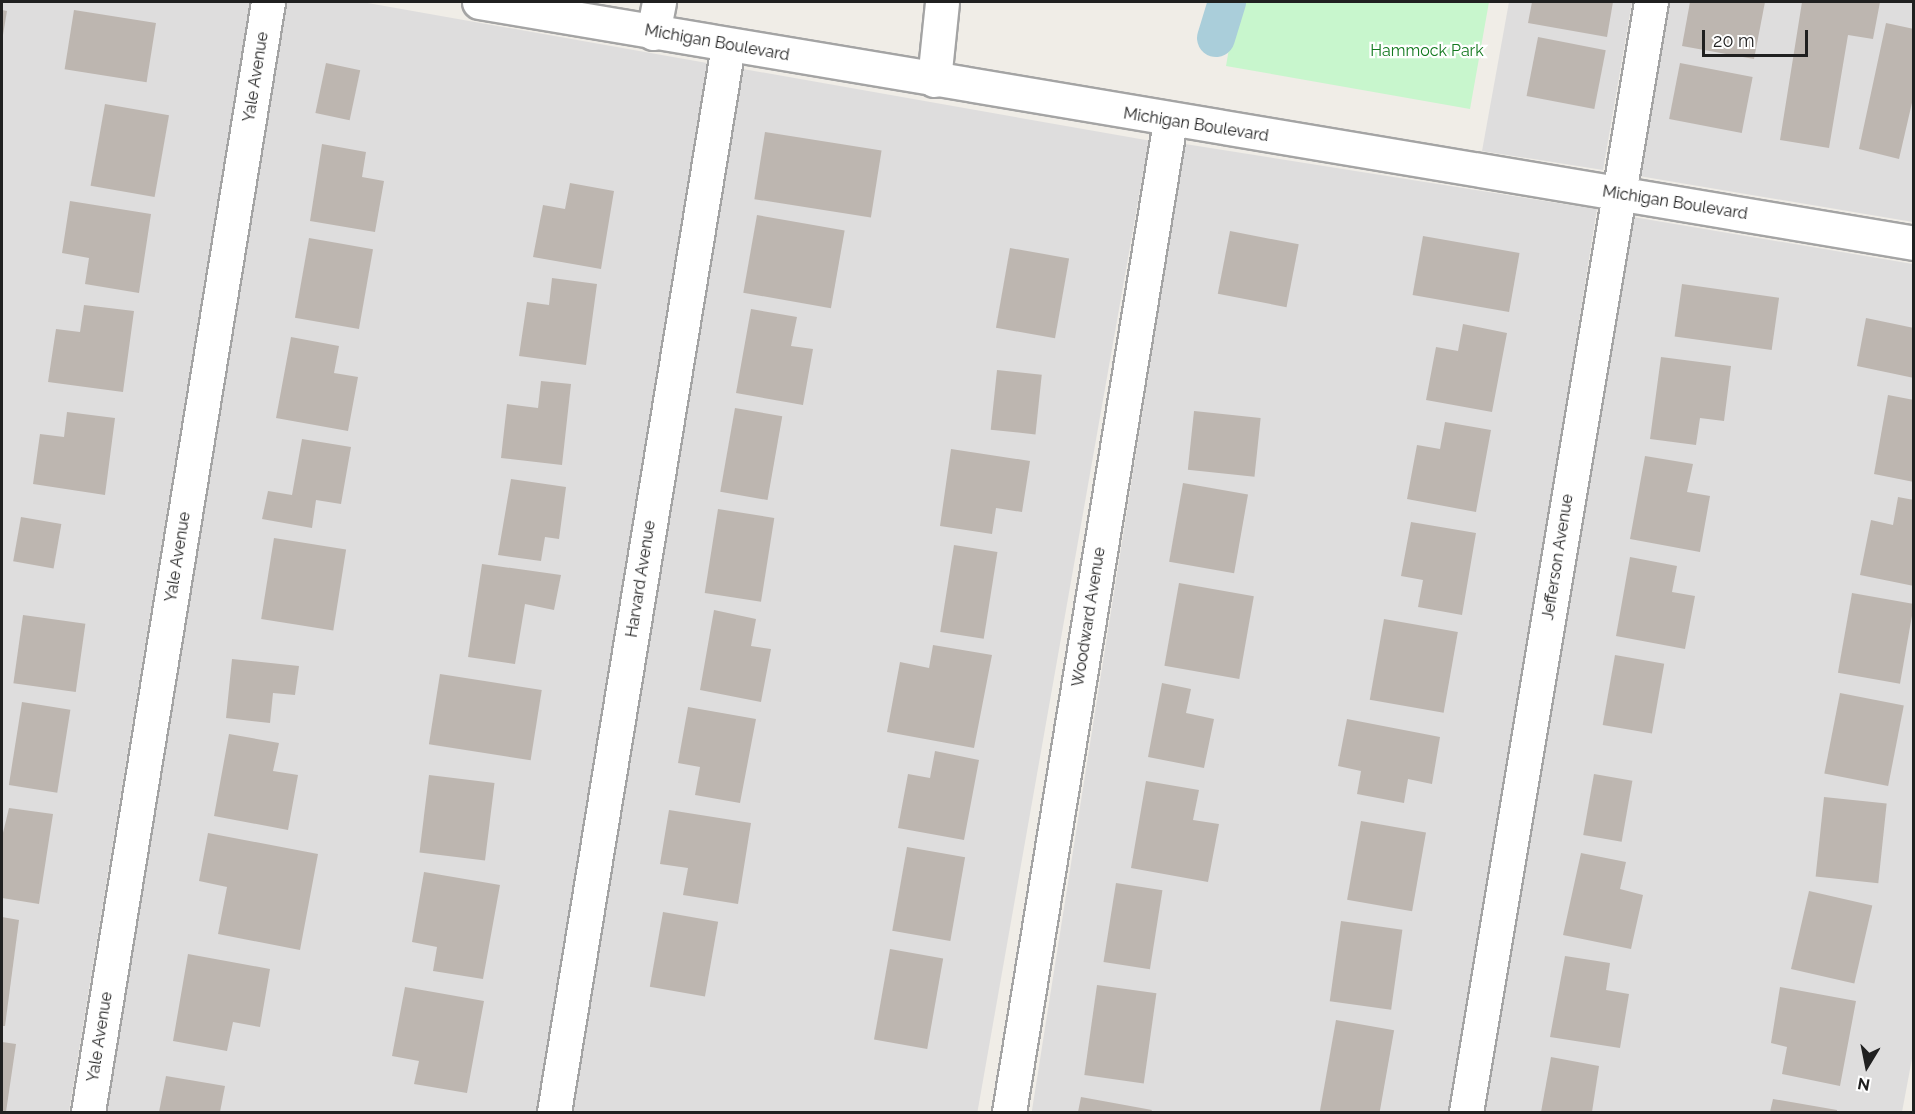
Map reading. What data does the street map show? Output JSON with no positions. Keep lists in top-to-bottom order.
{
  "streets": {
    "street": [
      "Michigan Boulevard",
      "Yale Avenue",
      "Jefferson Avenue",
      "Harvard Avenue",
      "Woodward Avenue"
    ]
  },
  "crossings": [
    ["Michigan Boulevard", "Jefferson Avenue"],
    ["Michigan Boulevard", "Harvard Avenue"],
    ["Michigan Boulevard", "Woodward Avenue"]
  ],
  "parks": ["Hammock Park"],
  "scale_bar": "20 m",
  "north": "bottom"
}
